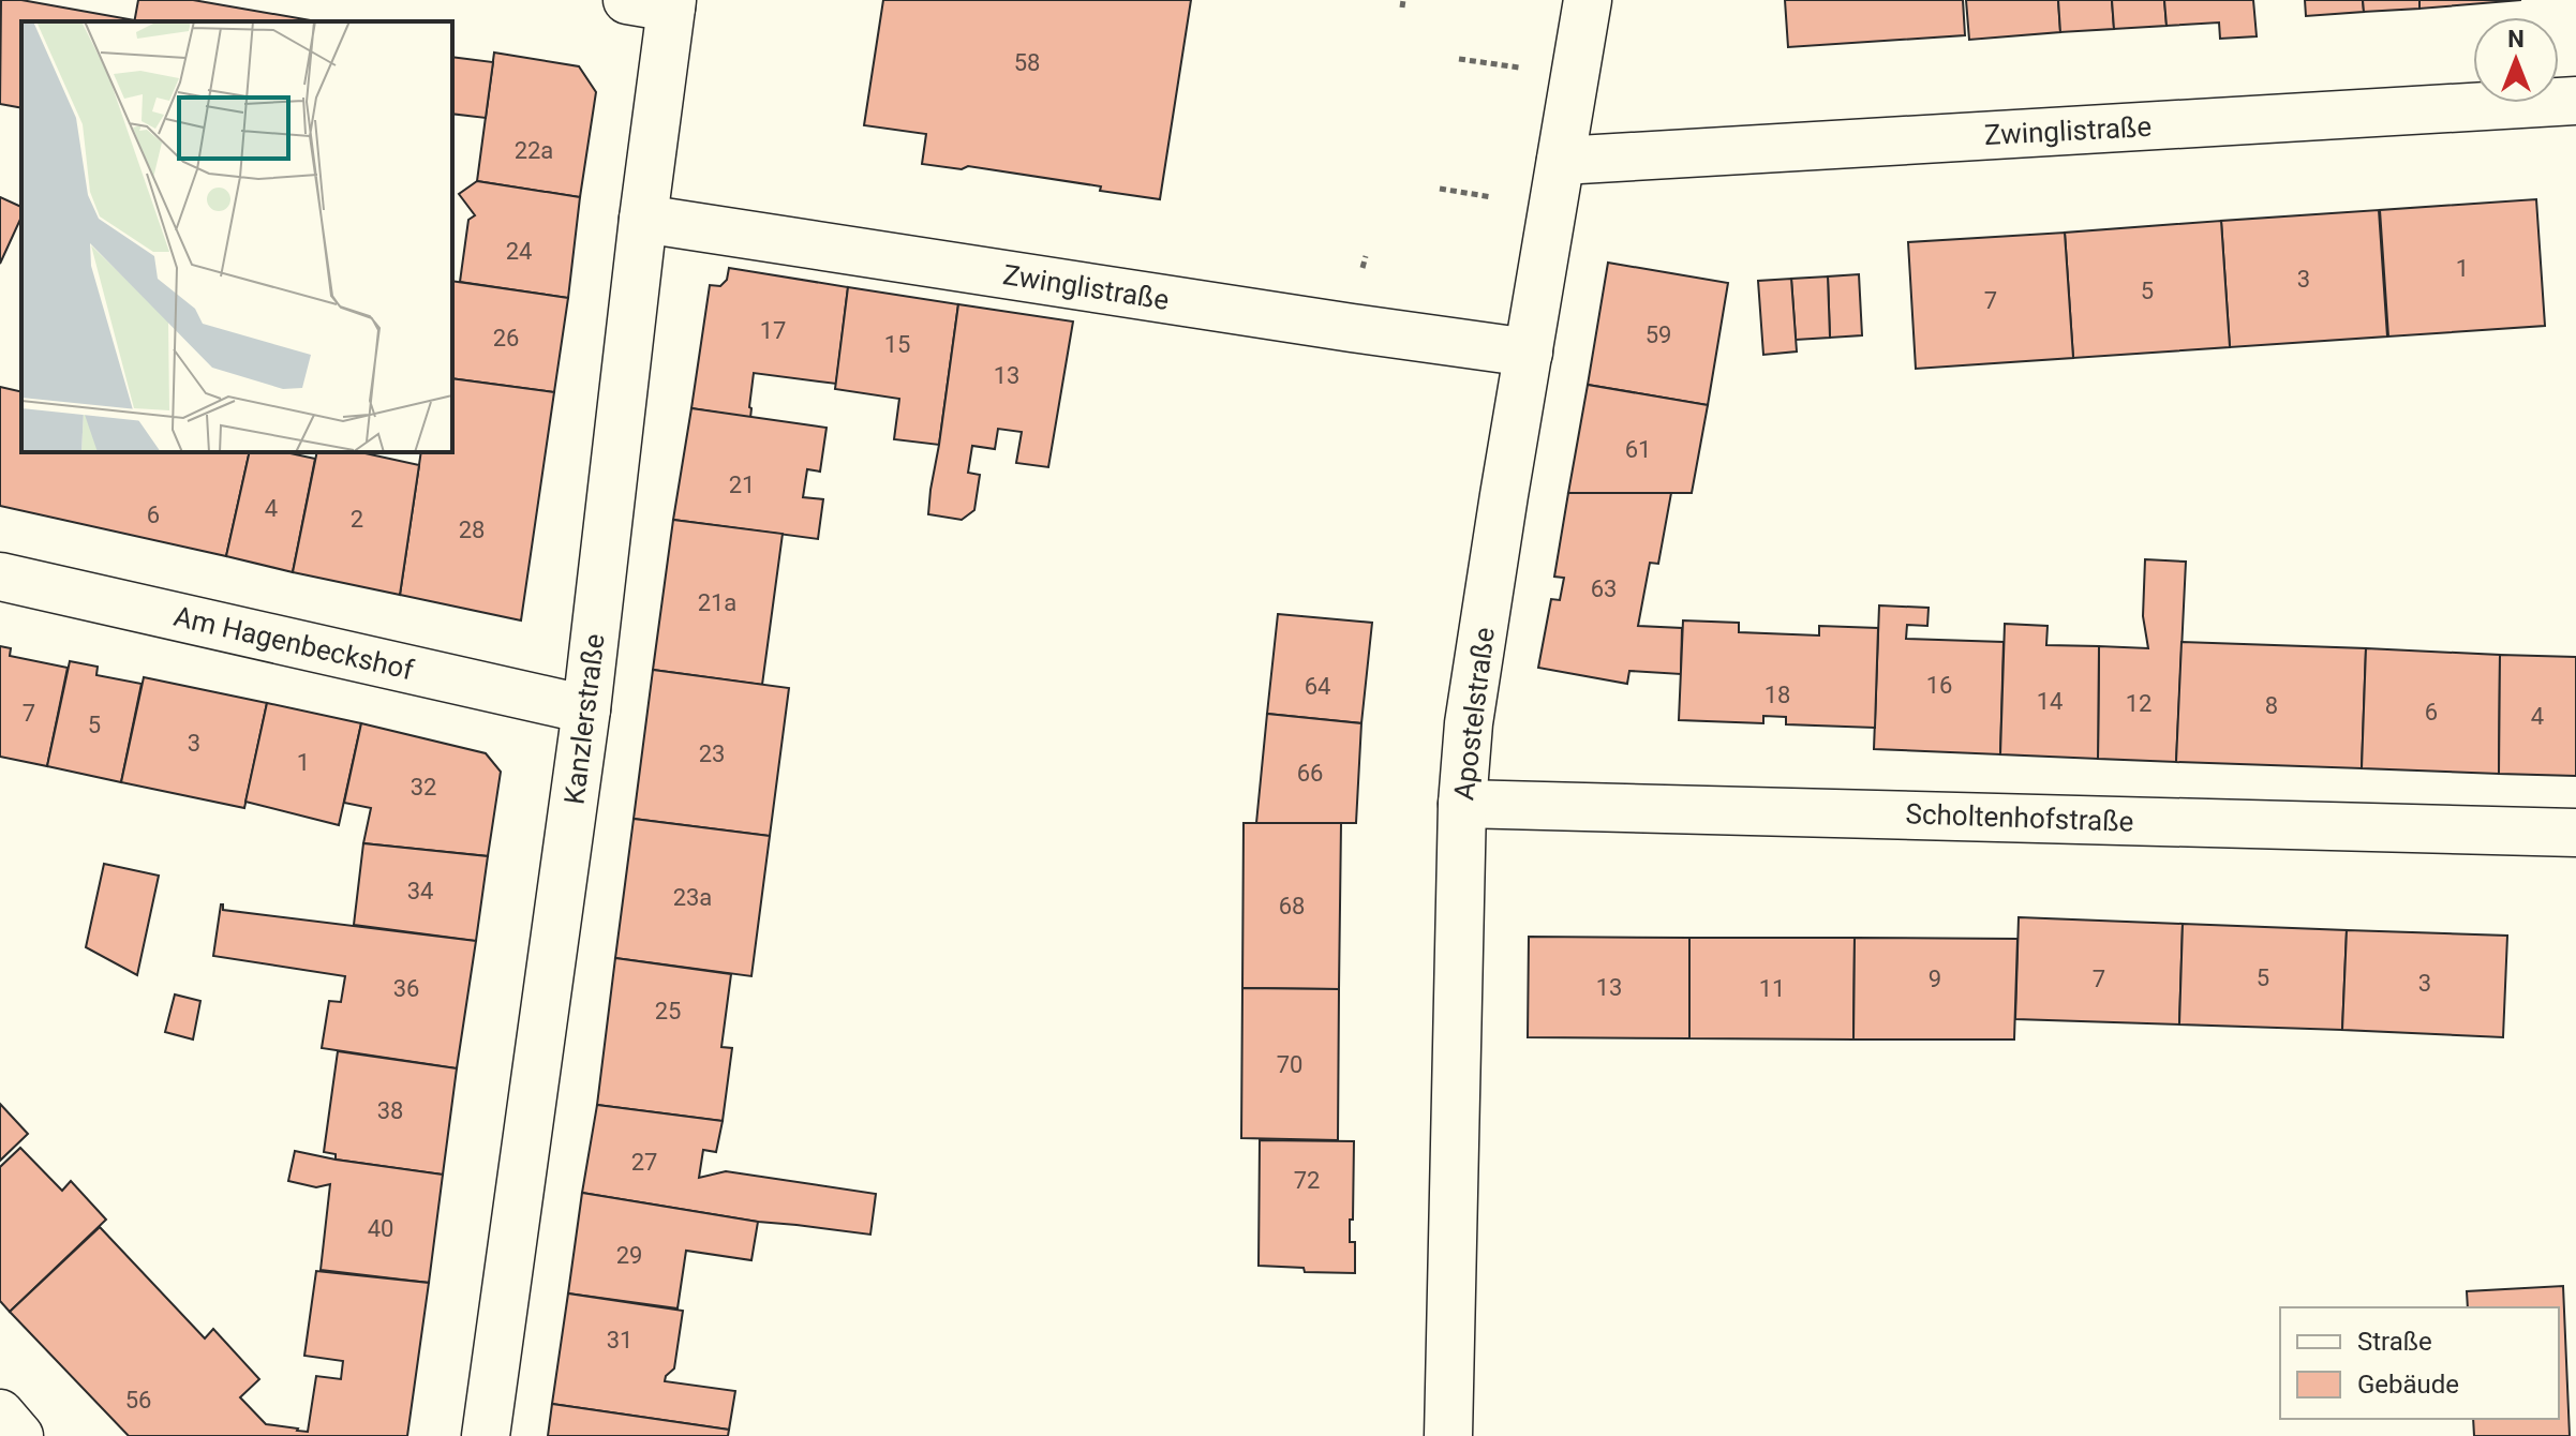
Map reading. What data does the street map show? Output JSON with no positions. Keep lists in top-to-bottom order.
{
  "streets": {
    "street": [
      "Zwinglistraße",
      "Am Hagenbeckshof",
      "Apostelstraße",
      "Kanzlerstraße",
      "Scholtenhofstraße"
    ]
  },
  "crossings": [
    ["Zwinglistraße", "Apostelstraße"],
    ["Zwinglistraße", "Kanzlerstraße"],
    ["Am Hagenbeckshof", "Kanzlerstraße"],
    ["Apostelstraße", "Scholtenhofstraße"]
  ],
  "house_numbers": [
    "58",
    "22a",
    "24",
    "1",
    "3",
    "5",
    "7",
    "17",
    "59",
    "26",
    "15",
    "13",
    "61",
    "21",
    "4",
    "6",
    "2",
    "28",
    "63",
    "21a",
    "16",
    "64",
    "18",
    "14",
    "12",
    "8",
    "6",
    "7",
    "4",
    "5",
    "3",
    "23",
    "1",
    "66",
    "32",
    "34",
    "23a",
    "68",
    "5",
    "9",
    "7",
    "3",
    "13",
    "36",
    "11",
    "25",
    "70",
    "38",
    "27",
    "72",
    "40",
    "29",
    "31",
    "56"
  ],
  "legend": ["Straße", "Gebäude"],
  "north": "top"
}
